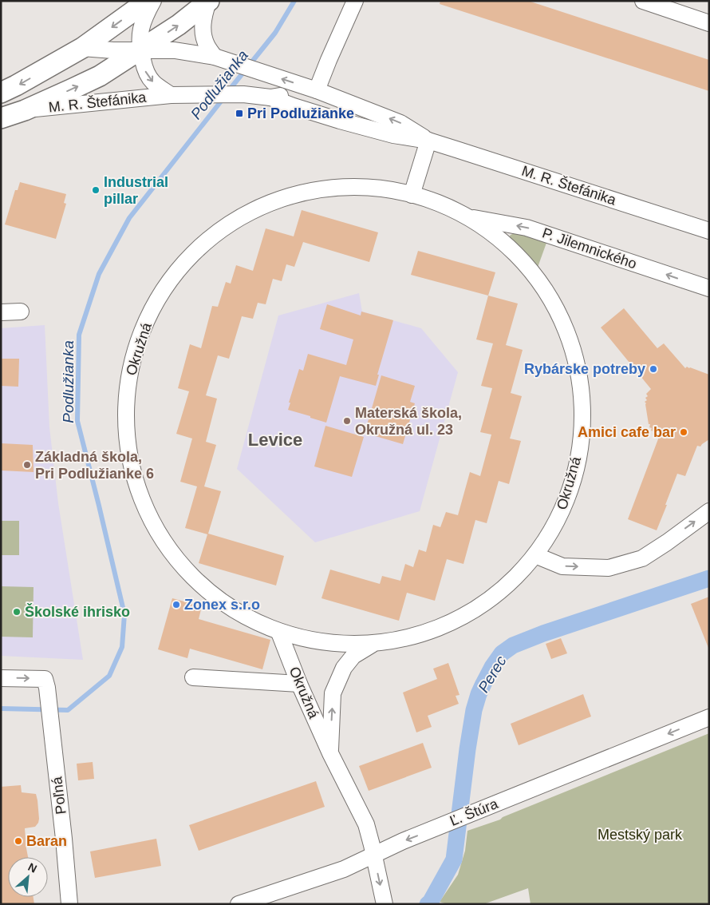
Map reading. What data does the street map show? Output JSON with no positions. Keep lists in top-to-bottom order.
{
  "streets": {
    "main road": ["M. R. Štefánika"],
    "street": [
      "P. Jilemnického",
      "Okružná",
      "Poľná",
      "Ľ. Štúra"
    ]
  },
  "crossings": [
    ["P. Jilemnického", "Okružná"],
    ["Okružná", "Ľ. Štúra"]
  ],
  "one_way": ["P. Jilemnického", "Poľná", "Ľ. Štúra"],
  "districts": ["Levice"],
  "water": ["Podlužianka", "Perec"],
  "parks": ["Mestský park"],
  "places": {
    "transit": ["Pri Podlužianke"],
    "other": [
      "Industrial pillar",
      "Rybárske potreby",
      "Materská škola, Okružná ul. 23",
      "Amici cafe bar",
      "Základná škola, Pri Podlužianke 6",
      "Zonex s.r.o",
      "Školské ihrisko",
      "Baran"
    ]
  },
  "north": "top right"
}
